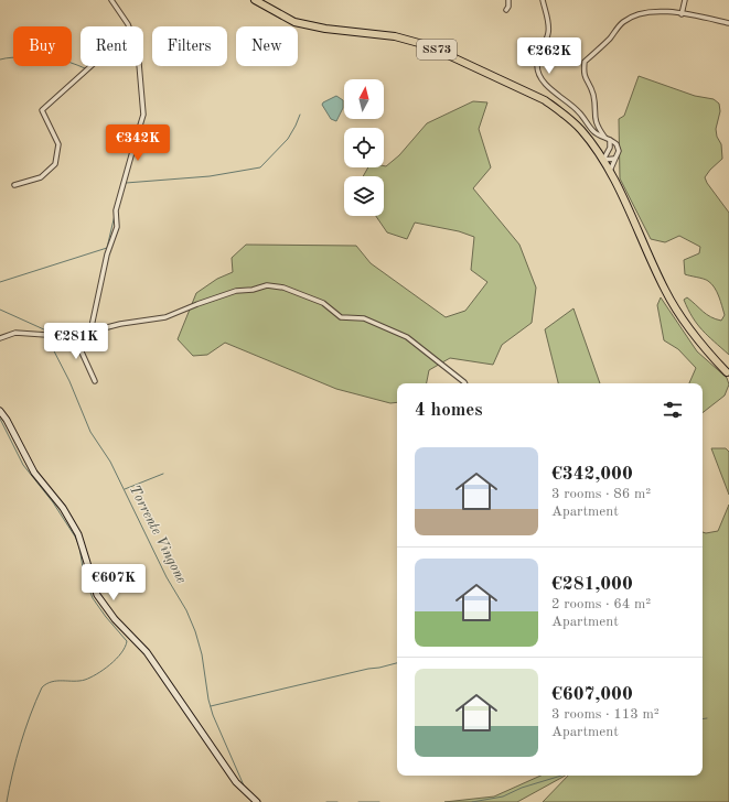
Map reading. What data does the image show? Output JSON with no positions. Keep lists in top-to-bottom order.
{
  "streets": {
    "main road": ["SS73"]
  },
  "water": ["Torrente Vingone"],
  "north": "top",
  "page": {
    "chip": [
      "Buy",
      "Rent",
      "Filters",
      "New"
    ],
    "price": [
      "€262K",
      "€342K",
      "€281K",
      "€607K"
    ],
    "heading": "4 homes",
    "list": [
      {
        "name": "€342,000",
        "note": "3 rooms · 86 m² · Apartment"
      },
      {
        "name": "€281,000",
        "note": "2 rooms · 64 m² · Apartment"
      },
      {
        "name": "€607,000",
        "note": "3 rooms · 113 m² · Apartment"
      }
    ]
  }
}
